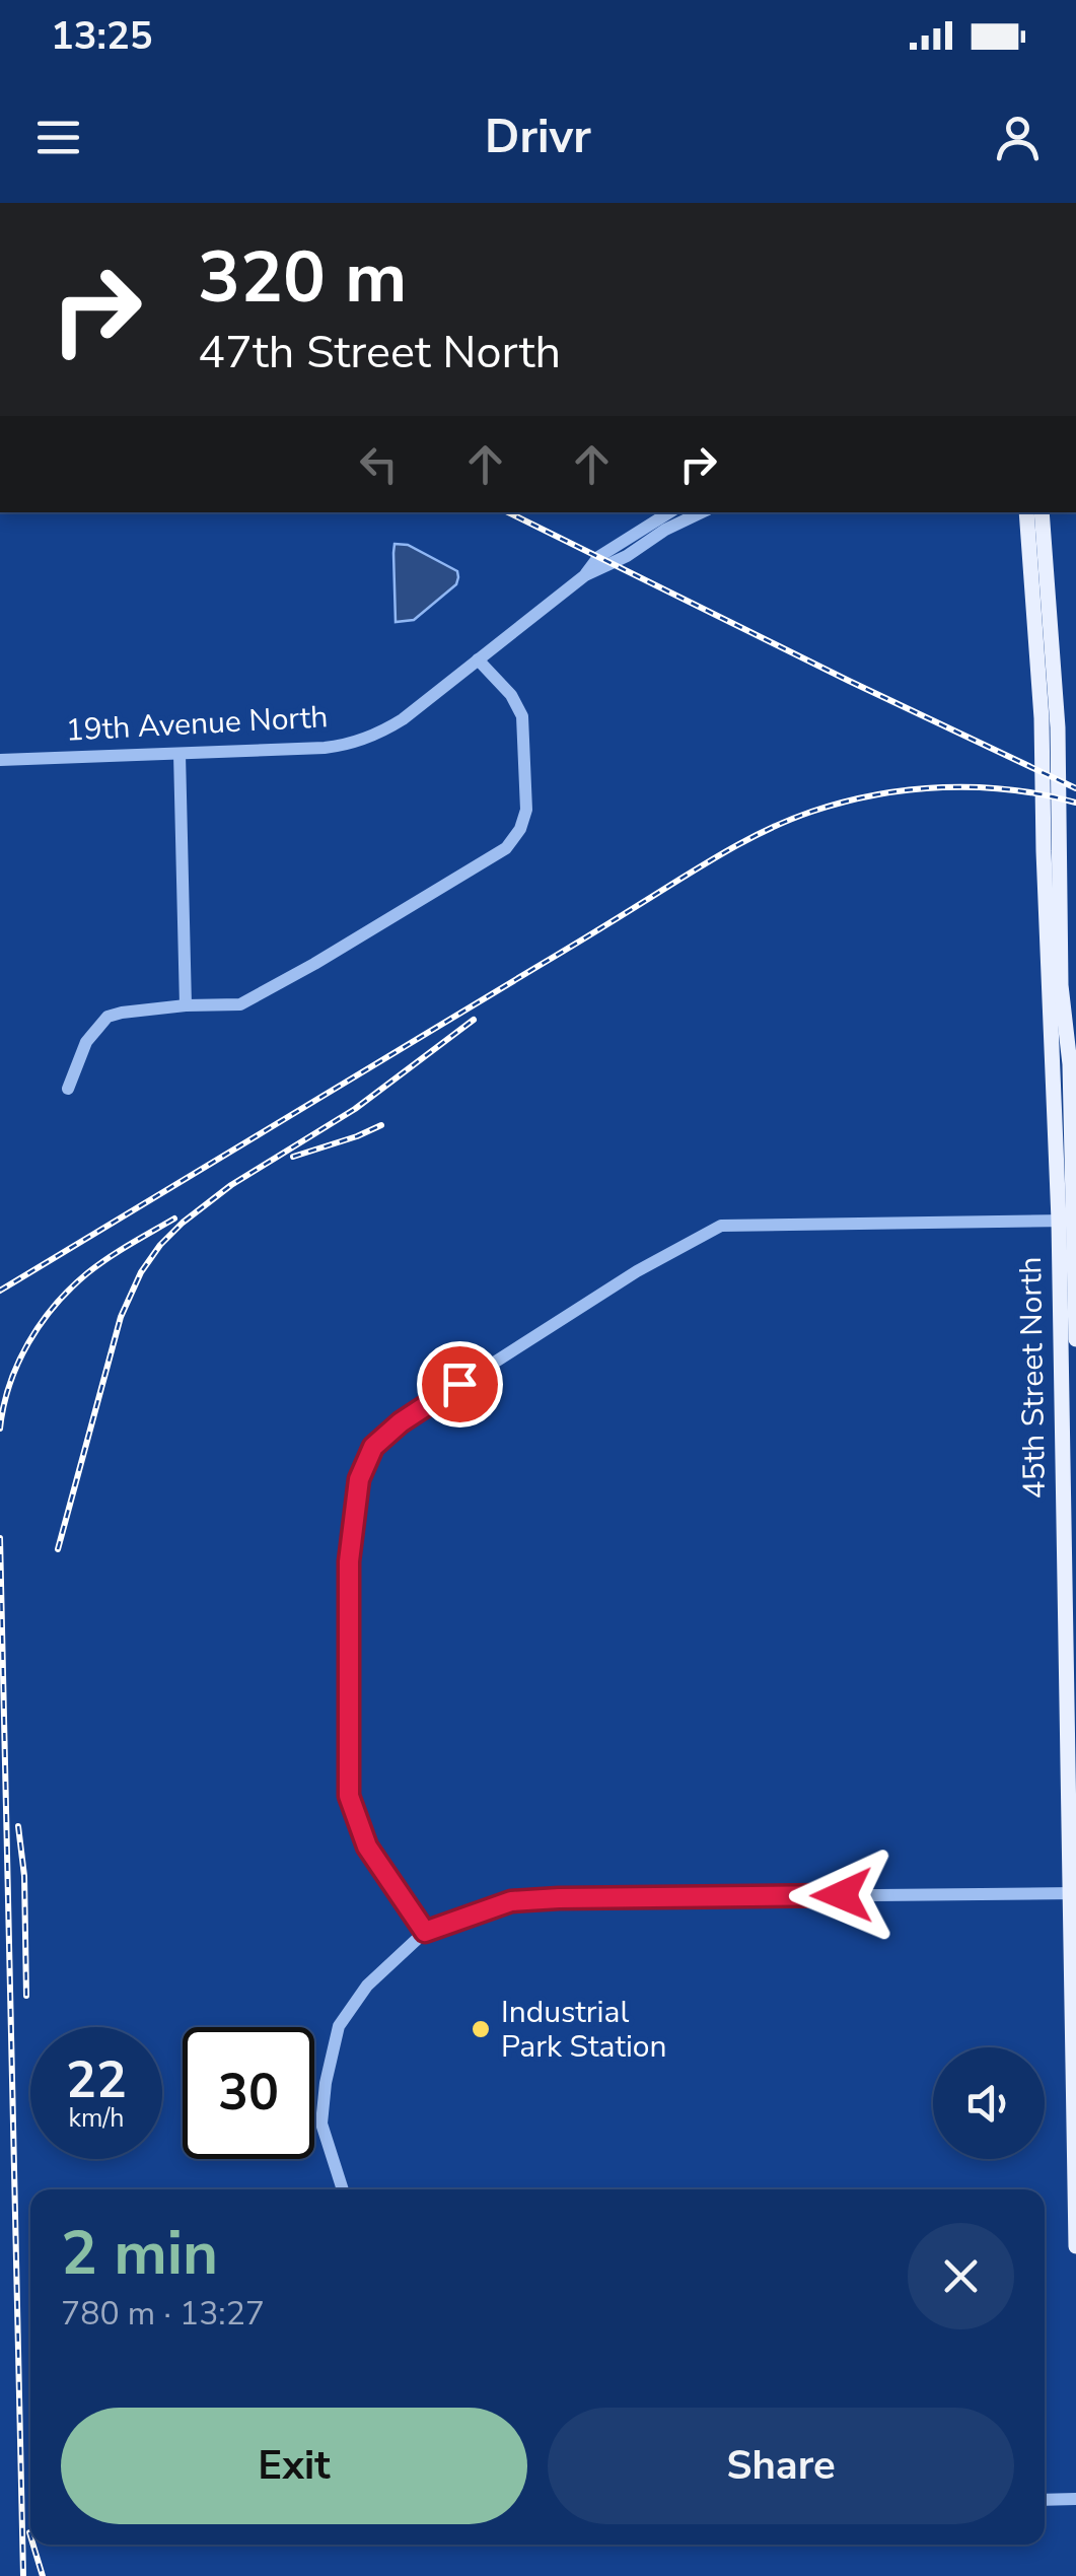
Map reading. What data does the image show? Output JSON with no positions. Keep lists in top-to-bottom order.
{
  "streets": {
    "main road": ["45th Street North"],
    "street": ["19th Avenue North"]
  },
  "places": ["Industrial Park Station"],
  "page": {
    "status": "13:25",
    "header": "Drivr",
    "turn": ["320 m", "47th Street North"],
    "speed": "22 km/h",
    "limit": "30",
    "heading": ["2 min", "780 m · 13:27"],
    "buttons": ["Exit", "Share"]
  }
}
